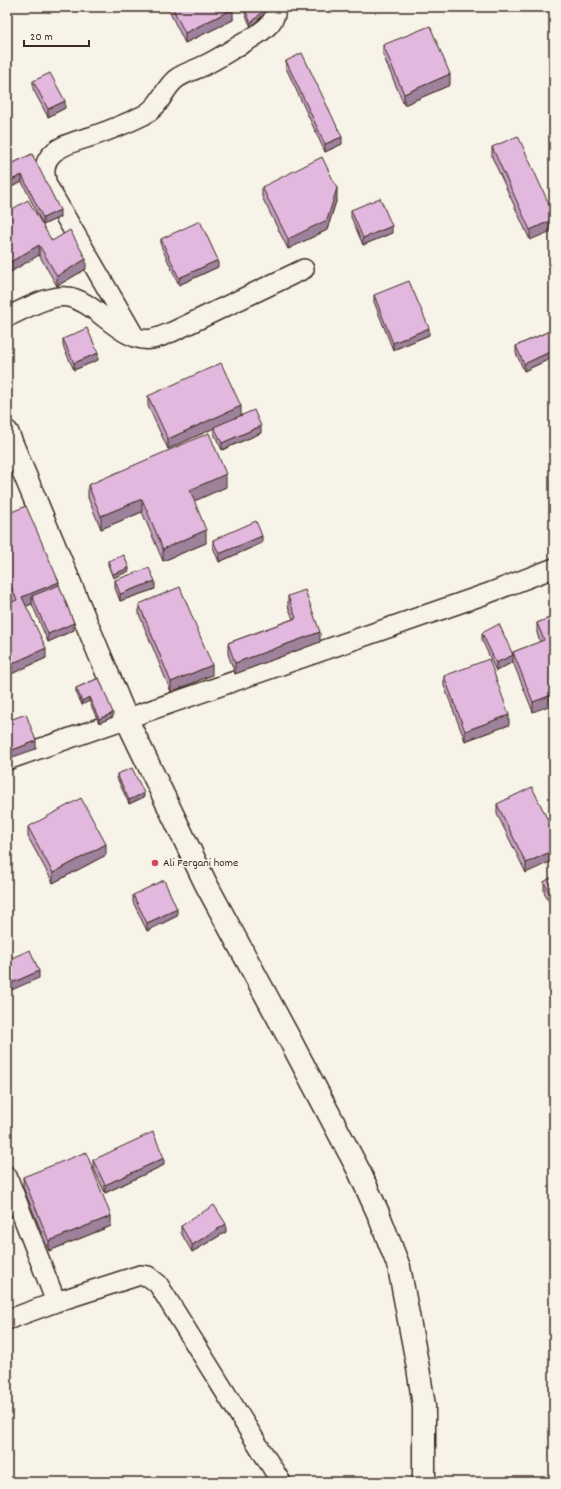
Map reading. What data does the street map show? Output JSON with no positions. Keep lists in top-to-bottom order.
{
  "places": ["Ali Fergani home"],
  "scale_bar": "20 m"
}
